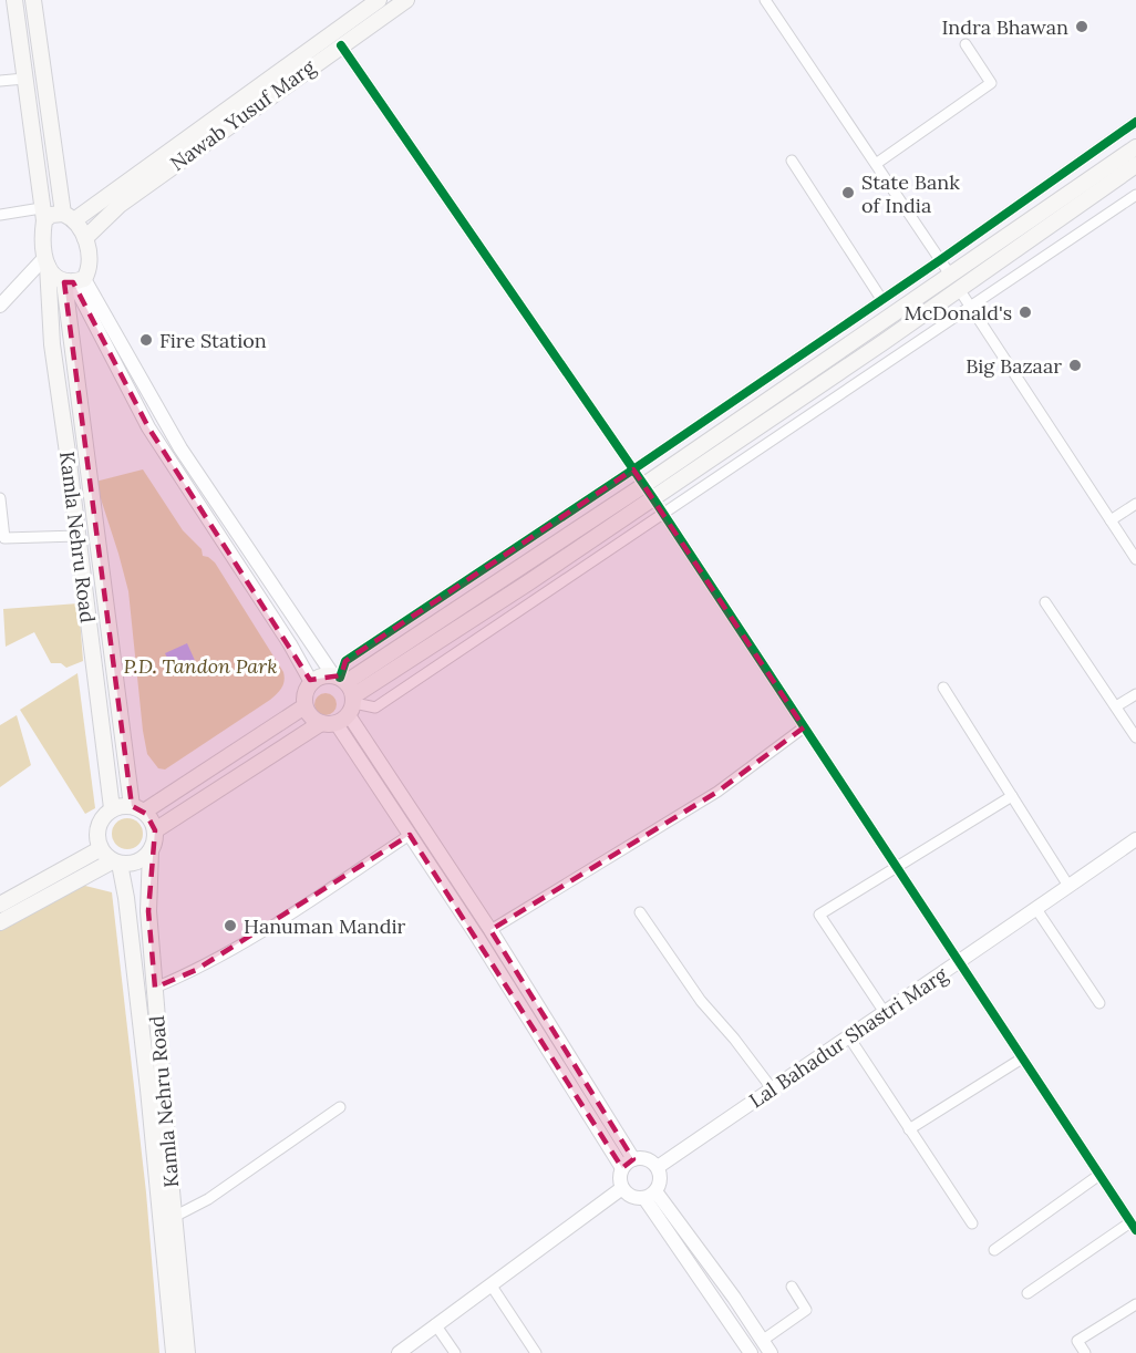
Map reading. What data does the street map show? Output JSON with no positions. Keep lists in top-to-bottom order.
{
  "streets": {
    "main road": ["Nawab Yusuf Marg", "Kamla Nehru Road"],
    "street": ["Lal Bahadur Shastri Marg"]
  },
  "crossings": [
    ["Nawab Yusuf Marg", "Kamla Nehru Road"]
  ],
  "parks": ["P.D. Tandon Park"],
  "places": [
    "Indra Bhawan",
    "State Bank of India",
    "McDonald's",
    "Fire Station",
    "Big Bazaar",
    "Hanuman Mandir"
  ]
}
